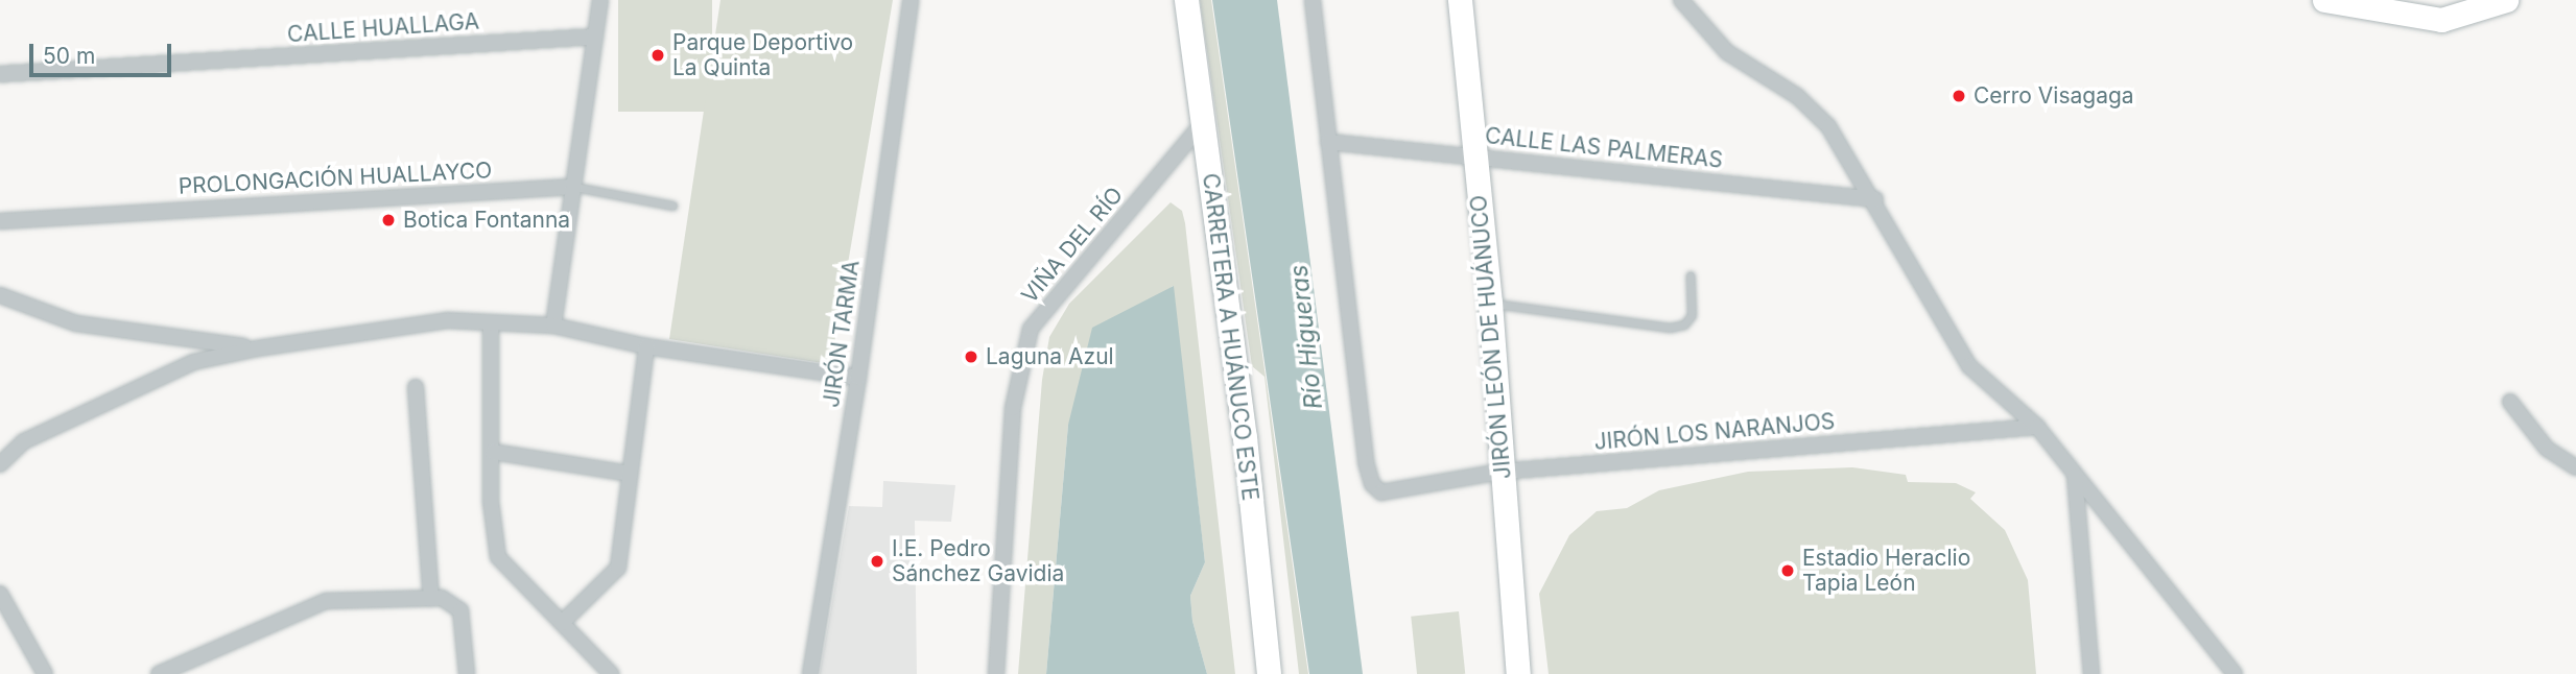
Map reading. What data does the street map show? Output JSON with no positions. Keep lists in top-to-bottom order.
{
  "streets": {
    "main road": ["CARRETERA A HUÁNUCO ESTE", "JIRÓN LEÓN DE HUÁNUCO"],
    "street": [
      "CALLE HUALLAGA",
      "CALLE LAS PALMERAS",
      "PROLONGACIÓN HUALLAYCO",
      "VIÑA DEL RÍO",
      "JIRÓN TARMA",
      "JIRÓN LOS NARANJOS"
    ]
  },
  "crossings": [
    ["CALLE LAS PALMERAS", "JIRÓN LEÓN DE HUÁNUCO"],
    ["CALLE LAS PALMERAS", "JIRÓN LOS NARANJOS"],
    ["VIÑA DEL RÍO", "CARRETERA A HUÁNUCO ESTE"],
    ["JIRÓN LEÓN DE HUÁNUCO", "JIRÓN LOS NARANJOS"]
  ],
  "water": ["Río Higueras"],
  "places": [
    "Parque Deportivo La Quinta",
    "Cerro Visagaga",
    "Botica Fontanna",
    "Laguna Azul",
    "I.E. Pedro Sánchez Gavidia",
    "Estadio Heraclio Tapia León"
  ],
  "scale_bar": "50 m"
}
